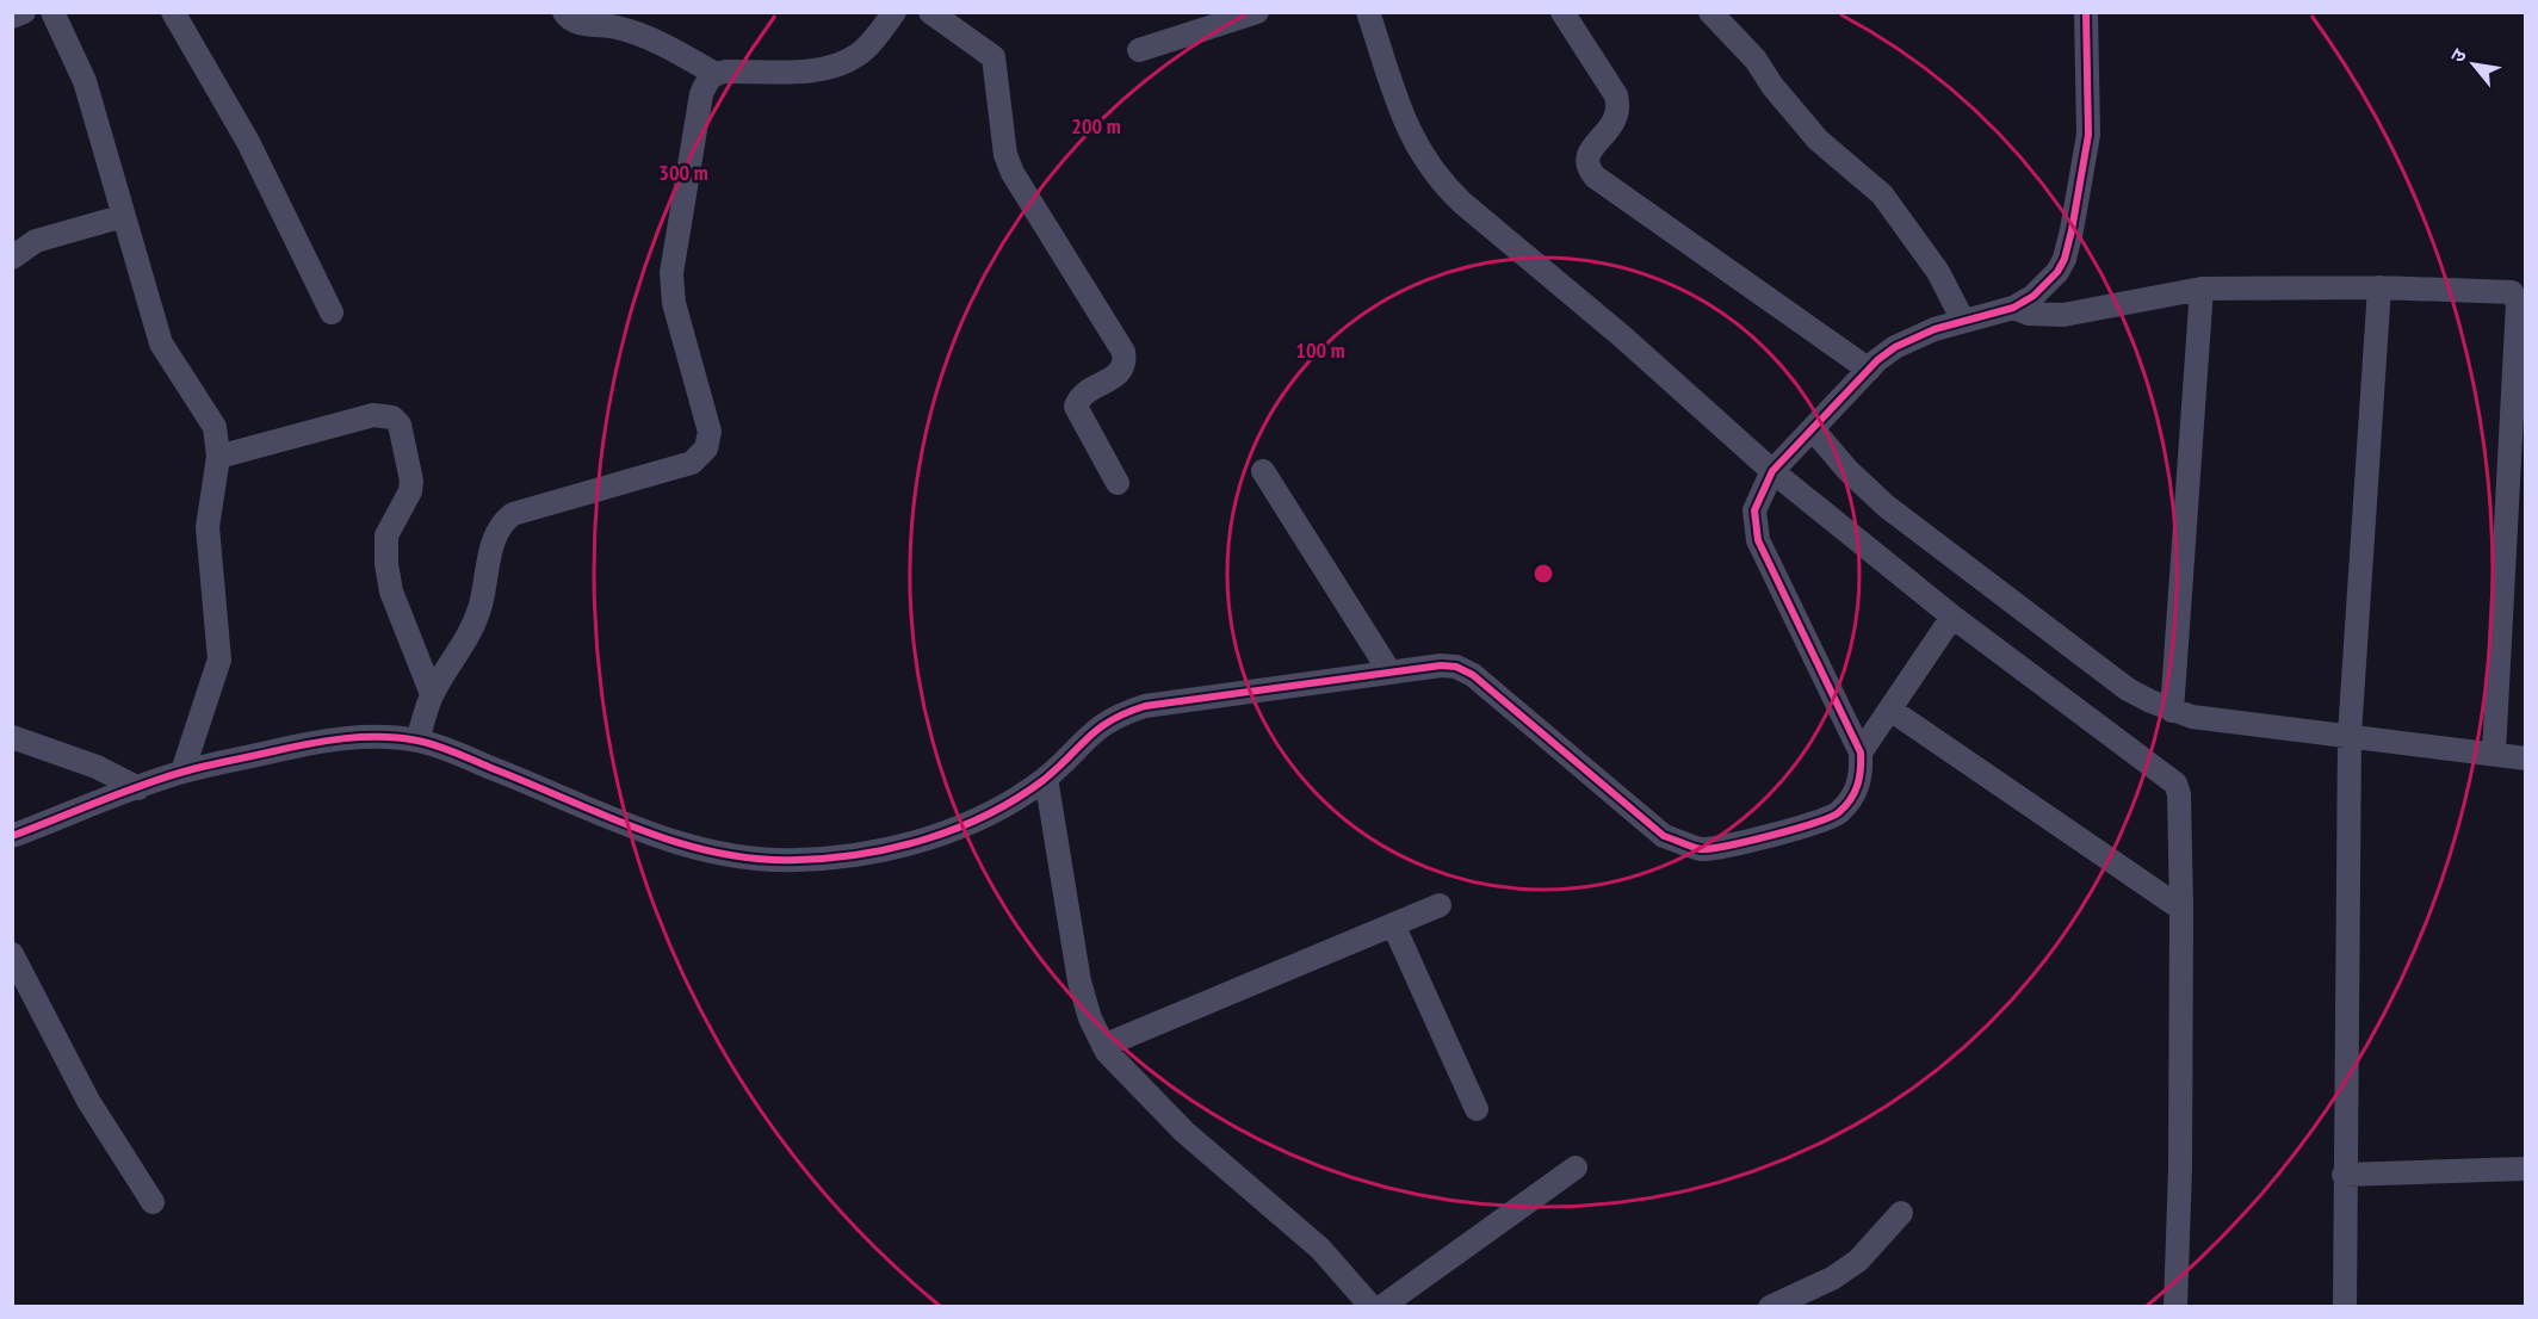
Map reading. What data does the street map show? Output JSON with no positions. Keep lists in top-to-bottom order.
{
  "north": "top left",
  "rings": ["200 m", "300 m", "100 m"]
}
